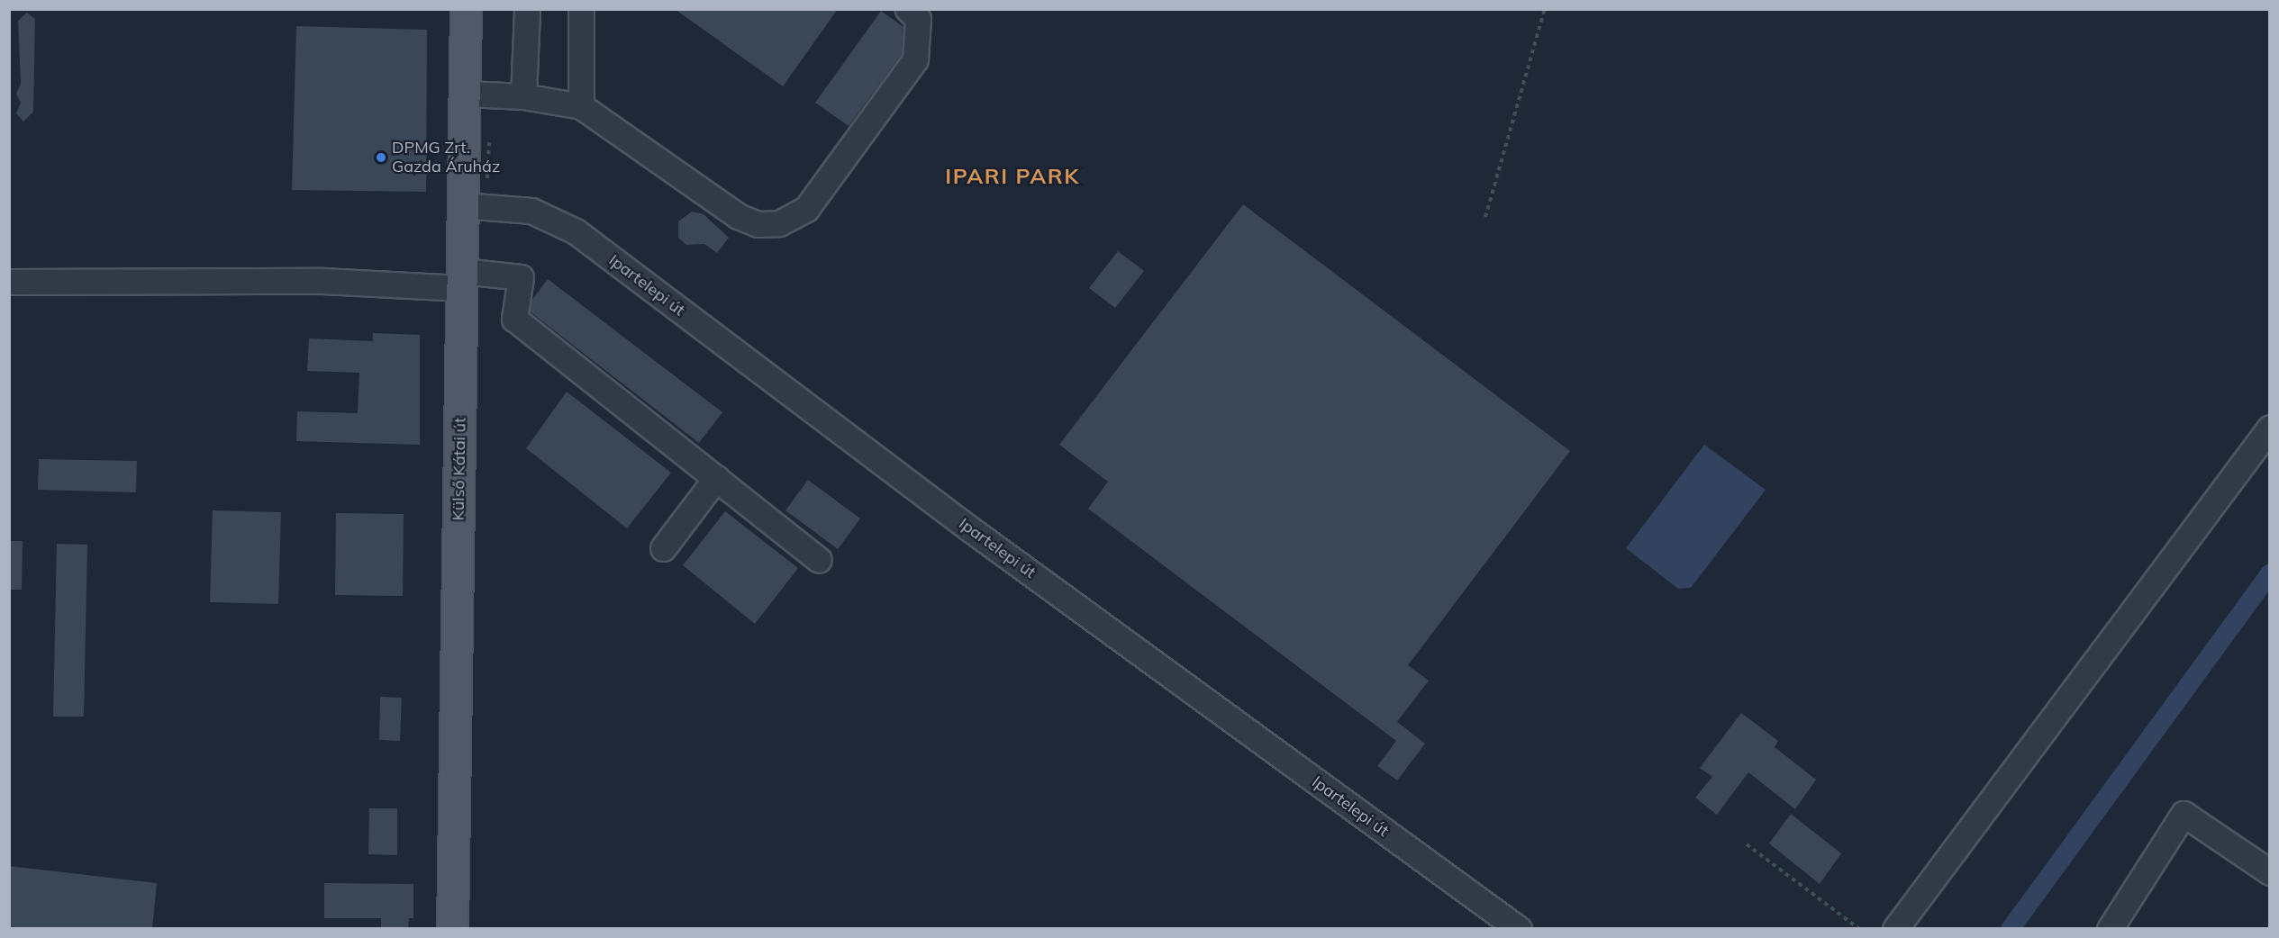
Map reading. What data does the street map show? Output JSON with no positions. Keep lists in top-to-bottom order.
{
  "streets": {
    "main road": ["Külső Kátai út"],
    "street": ["Ipartelepi út"]
  },
  "crossings": [
    ["Ipartelepi út", "Külső Kátai út"]
  ],
  "districts": ["IPARI PARK"],
  "places": ["DPMG Zrt. Gazda Áruház"]
}
